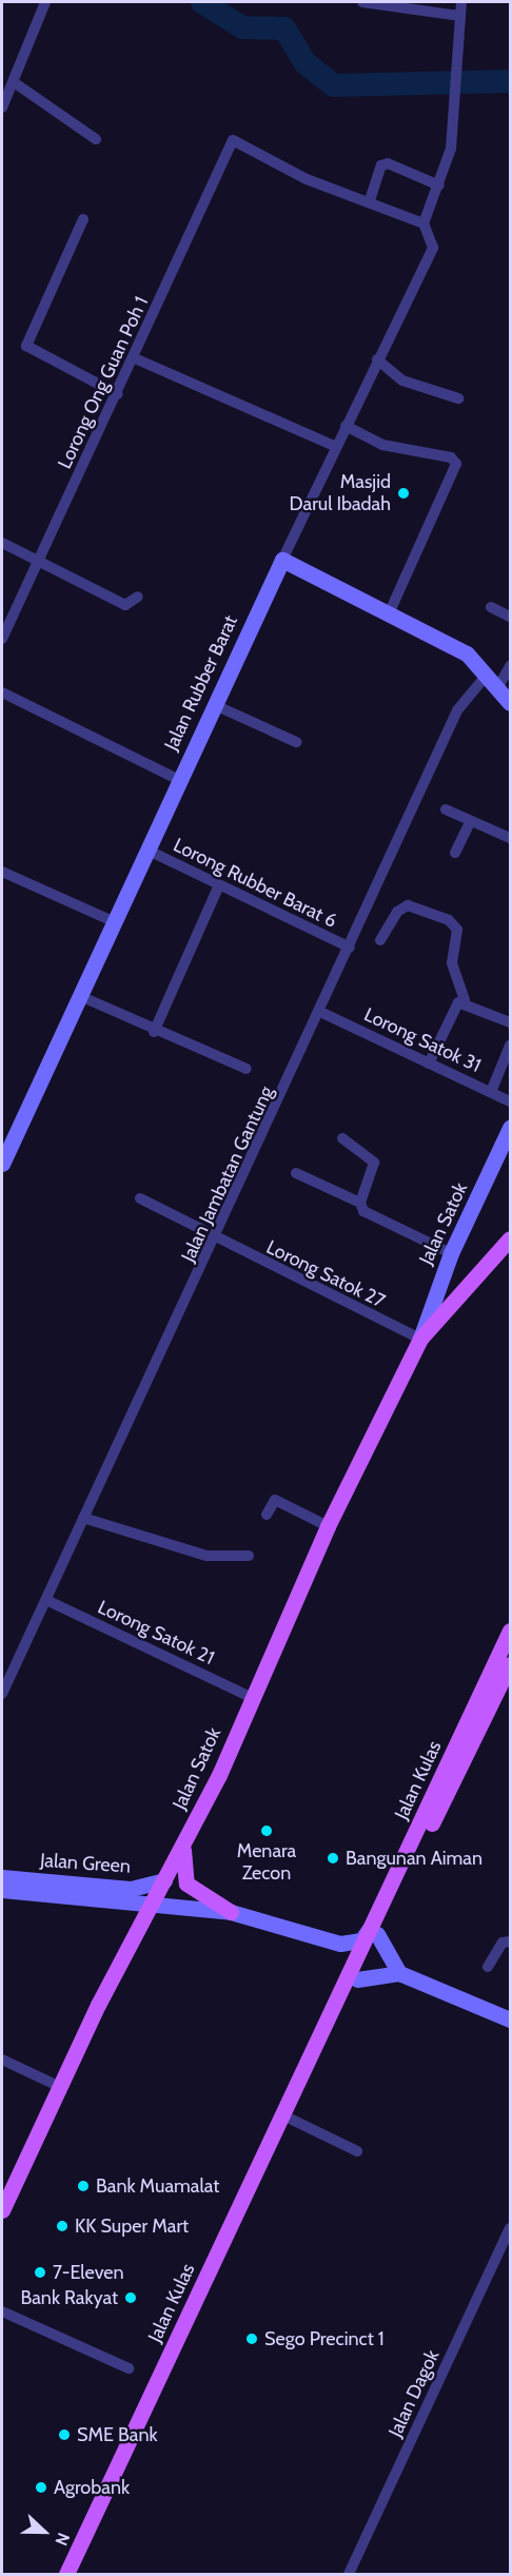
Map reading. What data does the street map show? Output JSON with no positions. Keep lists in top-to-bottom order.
{
  "streets": {
    "main road": [
      "Jalan Rubber Barat",
      "Jalan Satok",
      "Jalan Kulas",
      "Jalan Green"
    ],
    "street": [
      "Lorong Ong Guan Poh 1",
      "Lorong Rubber Barat 6",
      "Lorong Satok 31",
      "Jalan Jambatan Gantung",
      "Lorong Satok 27",
      "Lorong Satok 21",
      "Jalan Dagok"
    ]
  },
  "crossings": [
    ["Jalan Rubber Barat", "Lorong Rubber Barat 6"],
    ["Lorong Rubber Barat 6", "Jalan Jambatan Gantung"],
    ["Lorong Satok 31", "Jalan Jambatan Gantung"],
    ["Jalan Jambatan Gantung", "Lorong Satok 27"],
    ["Jalan Jambatan Gantung", "Lorong Satok 21"],
    ["Jalan Satok", "Lorong Satok 27"],
    ["Jalan Satok", "Lorong Satok 21"],
    ["Jalan Satok", "Jalan Green"],
    ["Jalan Kulas", "Jalan Green"]
  ],
  "places": [
    "Masjid Darul Ibadah",
    "Menara Zecon",
    "Bangunan Aiman",
    "Bank Muamalat",
    "KK Super Mart",
    "7-Eleven",
    "Bank Rakyat",
    "Sego Precinct 1",
    "SME Bank",
    "Agrobank"
  ],
  "north": "right"
}
